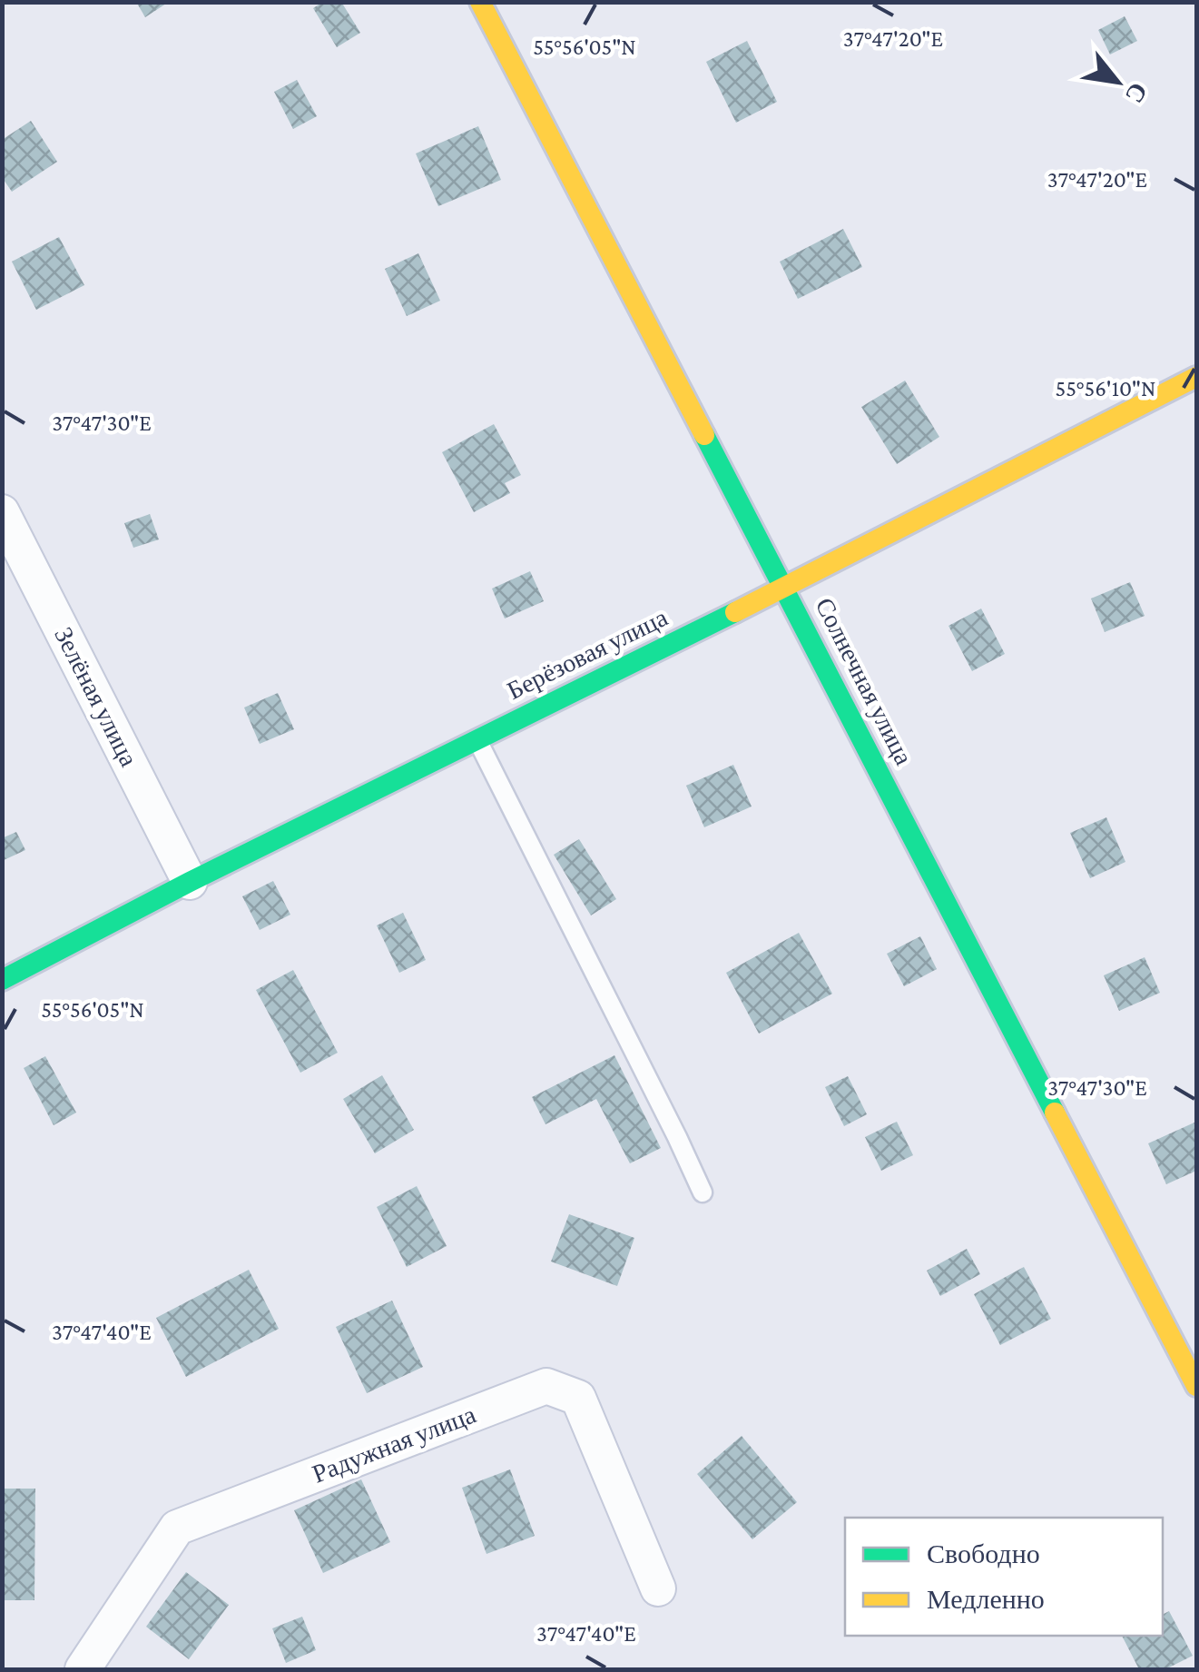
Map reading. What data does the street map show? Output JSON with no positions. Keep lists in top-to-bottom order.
{
  "streets": {
    "street": [
      "Берёзовая улица",
      "Солнечная улица",
      "Зелёная улица",
      "Радужная улица"
    ]
  },
  "crossings": [
    ["Берёзовая улица", "Солнечная улица"],
    ["Берёзовая улица", "Зелёная улица"]
  ],
  "legend": ["Свободно", "Медленно"],
  "north": "bottom right",
  "coordinates": [
    "37°47'20\"E",
    "55°56'05\"N",
    "55°56'10\"N",
    "37°47'30\"E",
    "37°47'40\"E"
  ]
}
